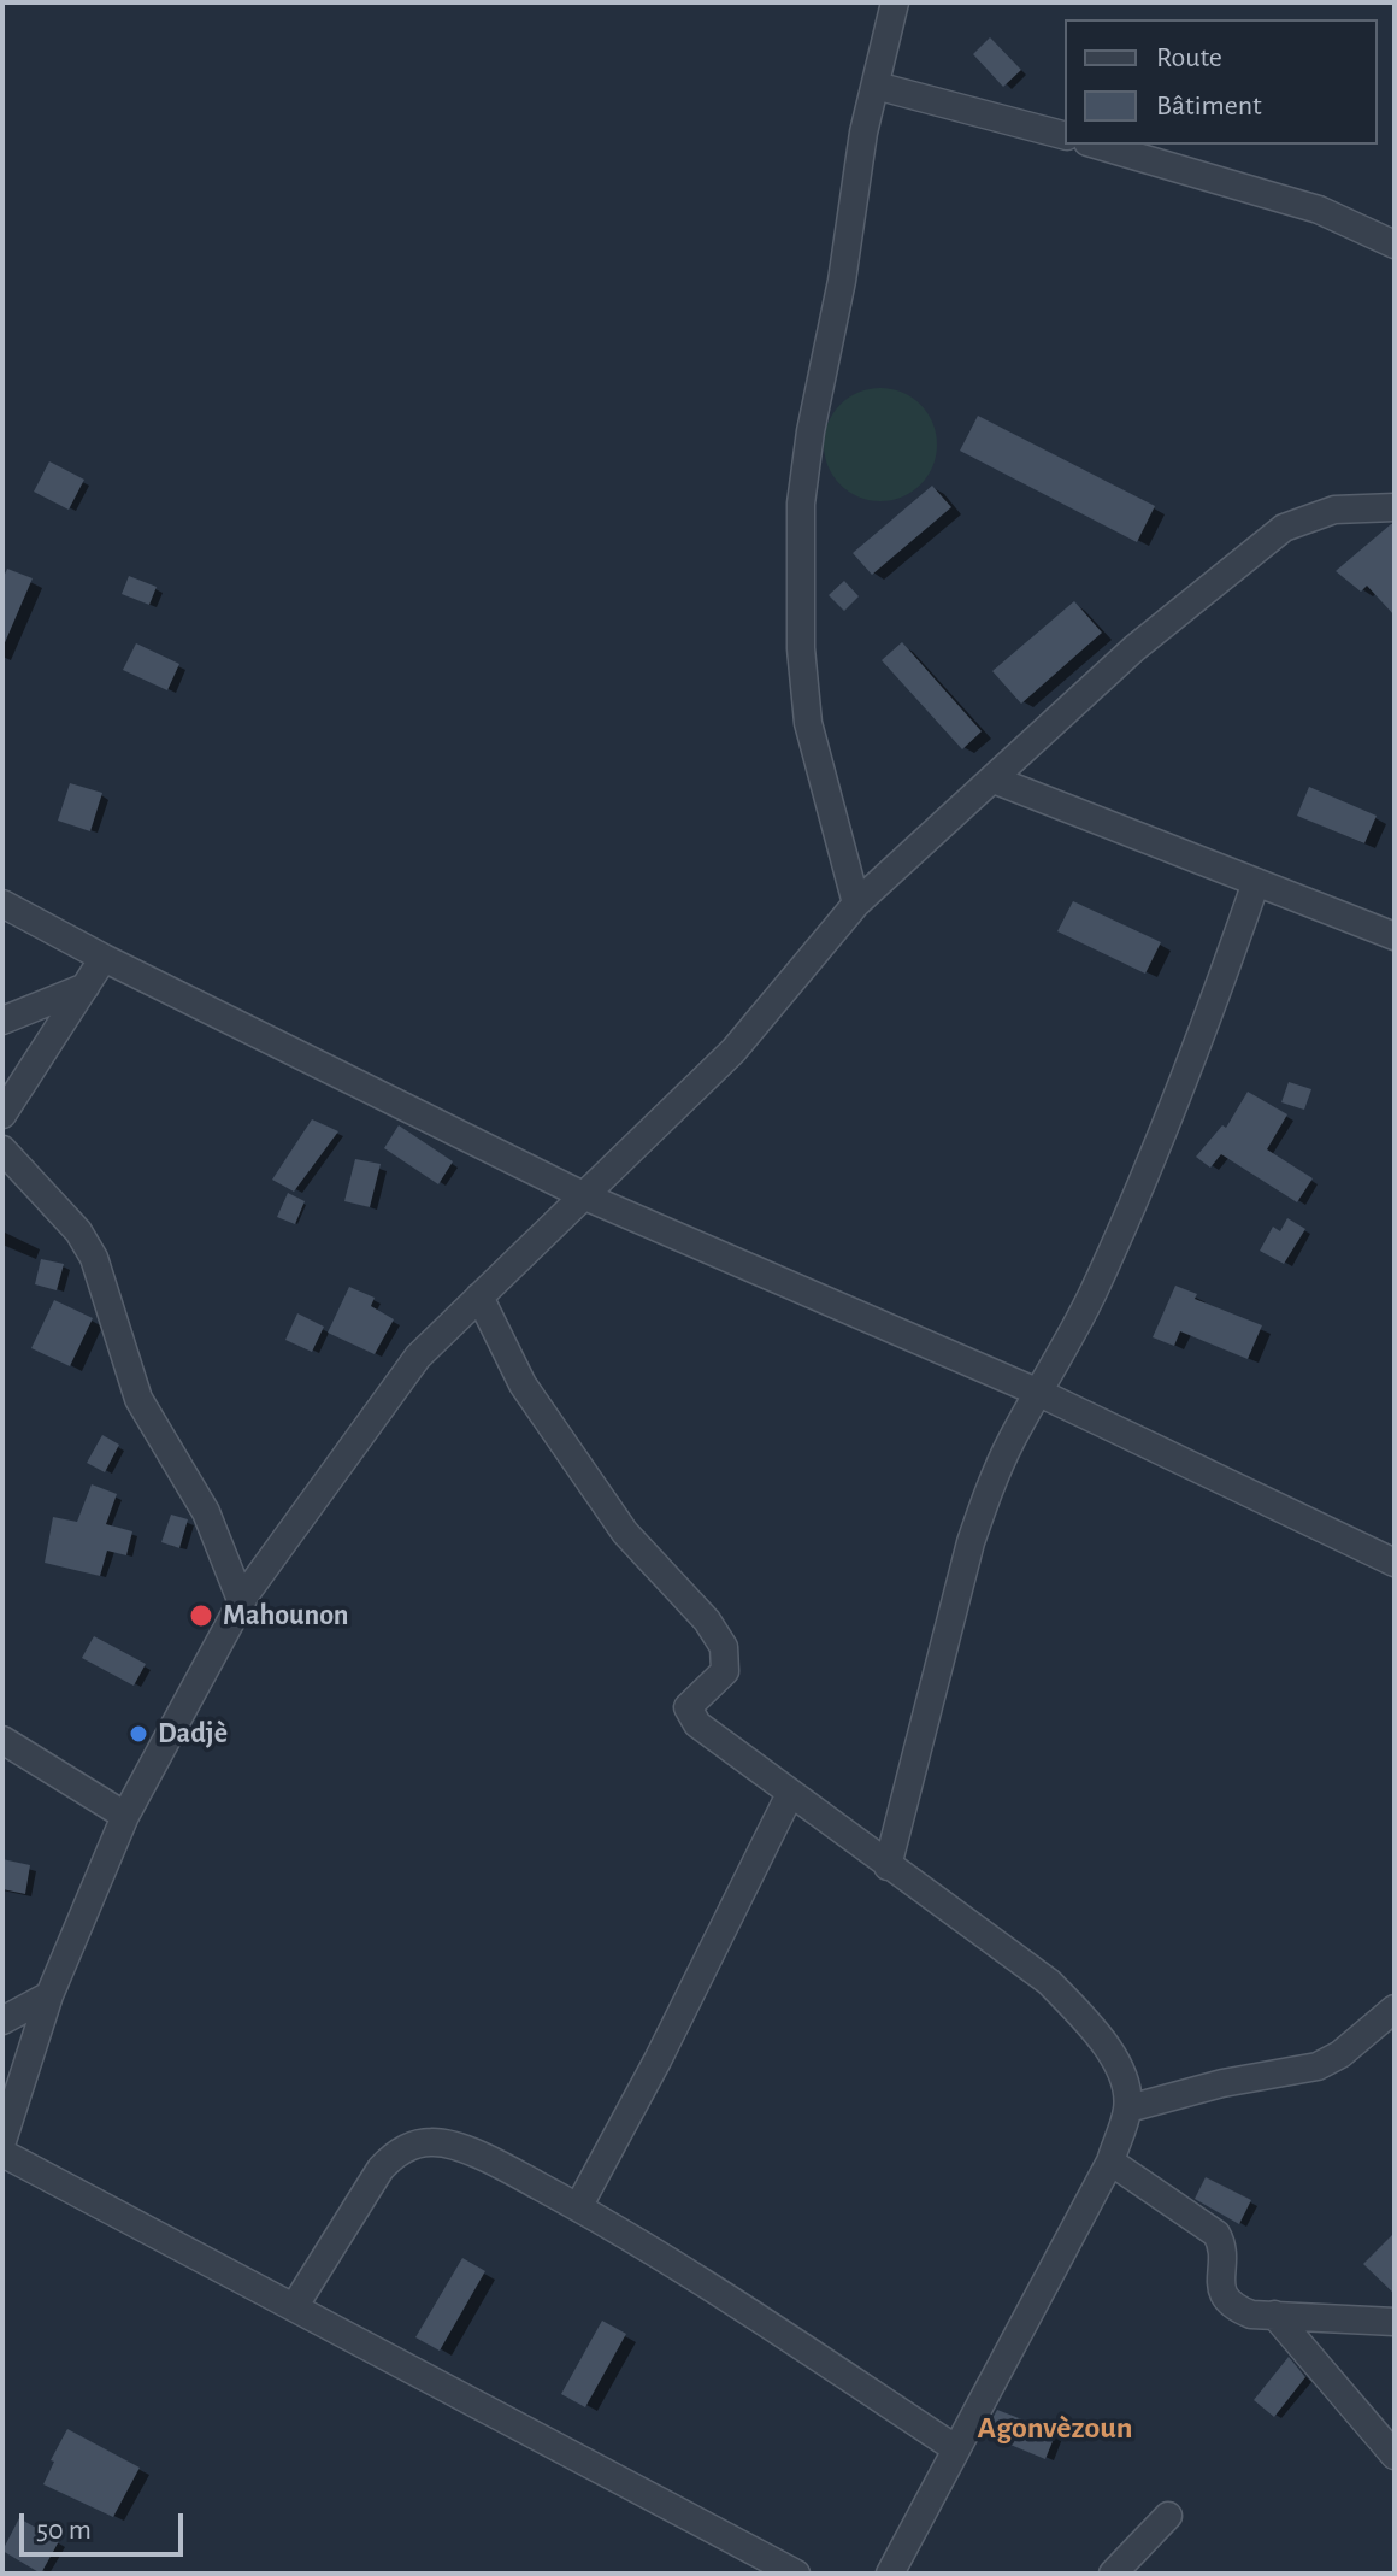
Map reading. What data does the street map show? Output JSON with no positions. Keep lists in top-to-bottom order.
{
  "districts": ["Agonvèzoun"],
  "places": ["Mahounon", "Dadjè"],
  "legend": ["Route", "Bâtiment"],
  "scale_bar": "50 m"
}
